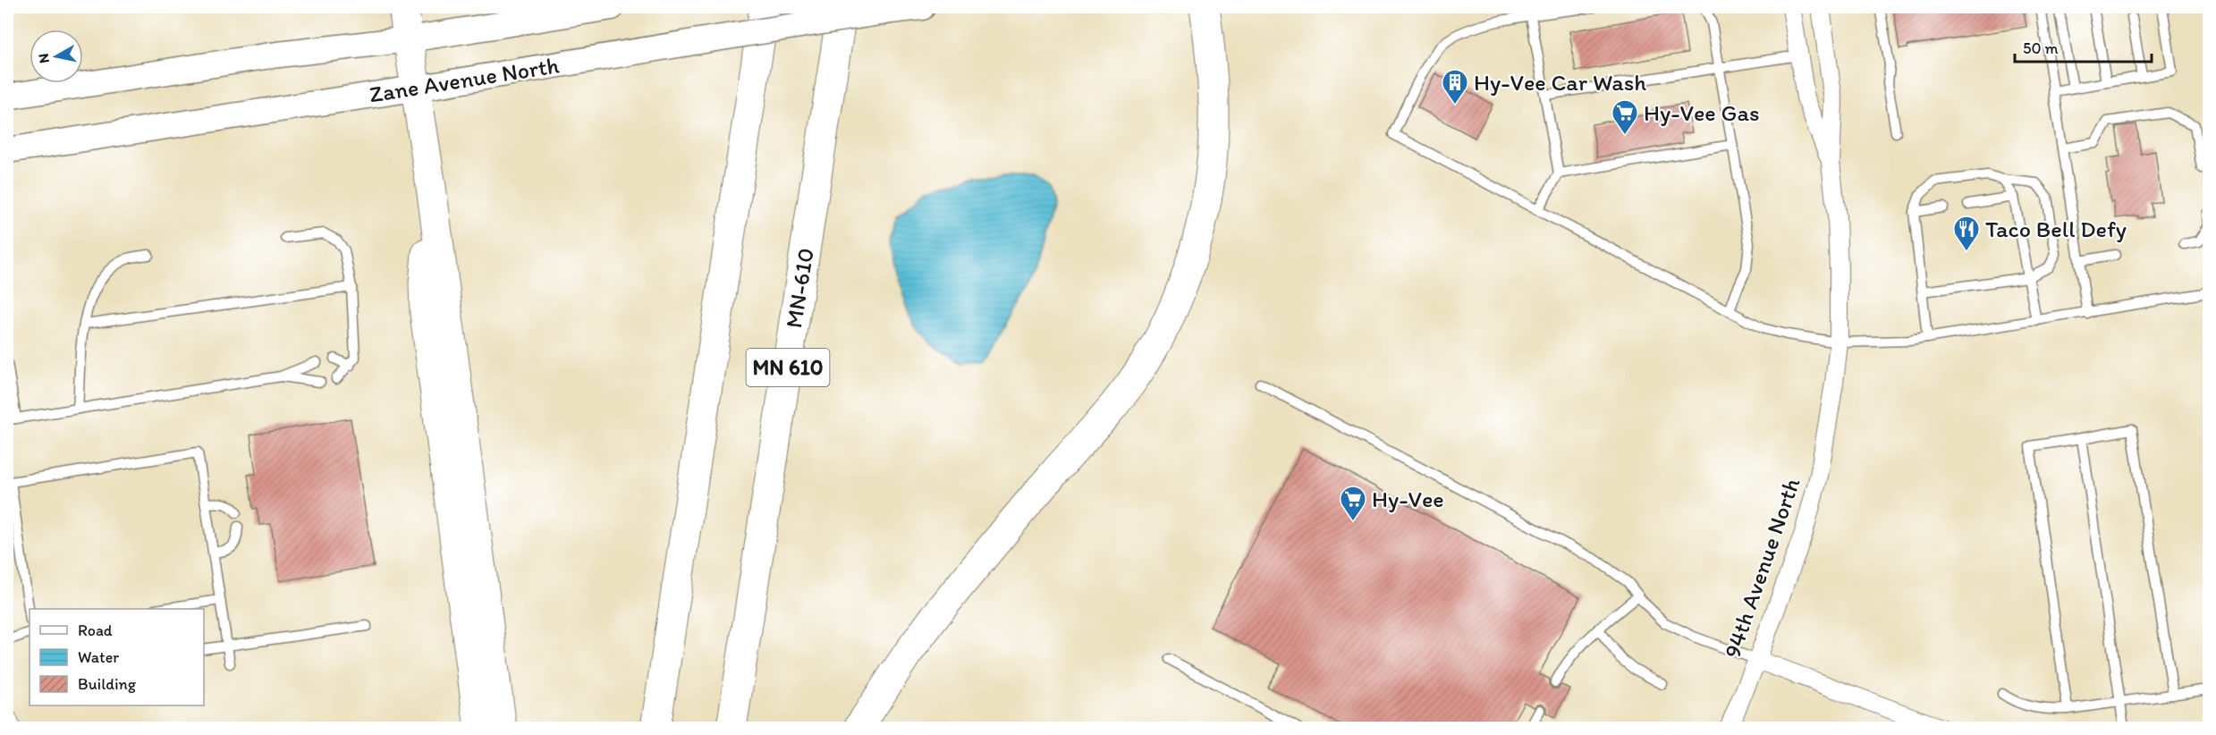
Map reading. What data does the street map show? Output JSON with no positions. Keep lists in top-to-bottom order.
{
  "streets": {
    "highway": ["MN-610", "MN 610"],
    "main road": ["Zane Avenue North"],
    "street": ["94th Avenue North"]
  },
  "places": {
    "building": ["Hy-Vee Car Wash"],
    "supermarket": ["Hy-Vee Gas", "Hy-Vee"],
    "restaurant": ["Taco Bell Defy"]
  },
  "legend": ["Road", "Water", "Building"],
  "scale_bar": "50 m",
  "north": "left"
}
